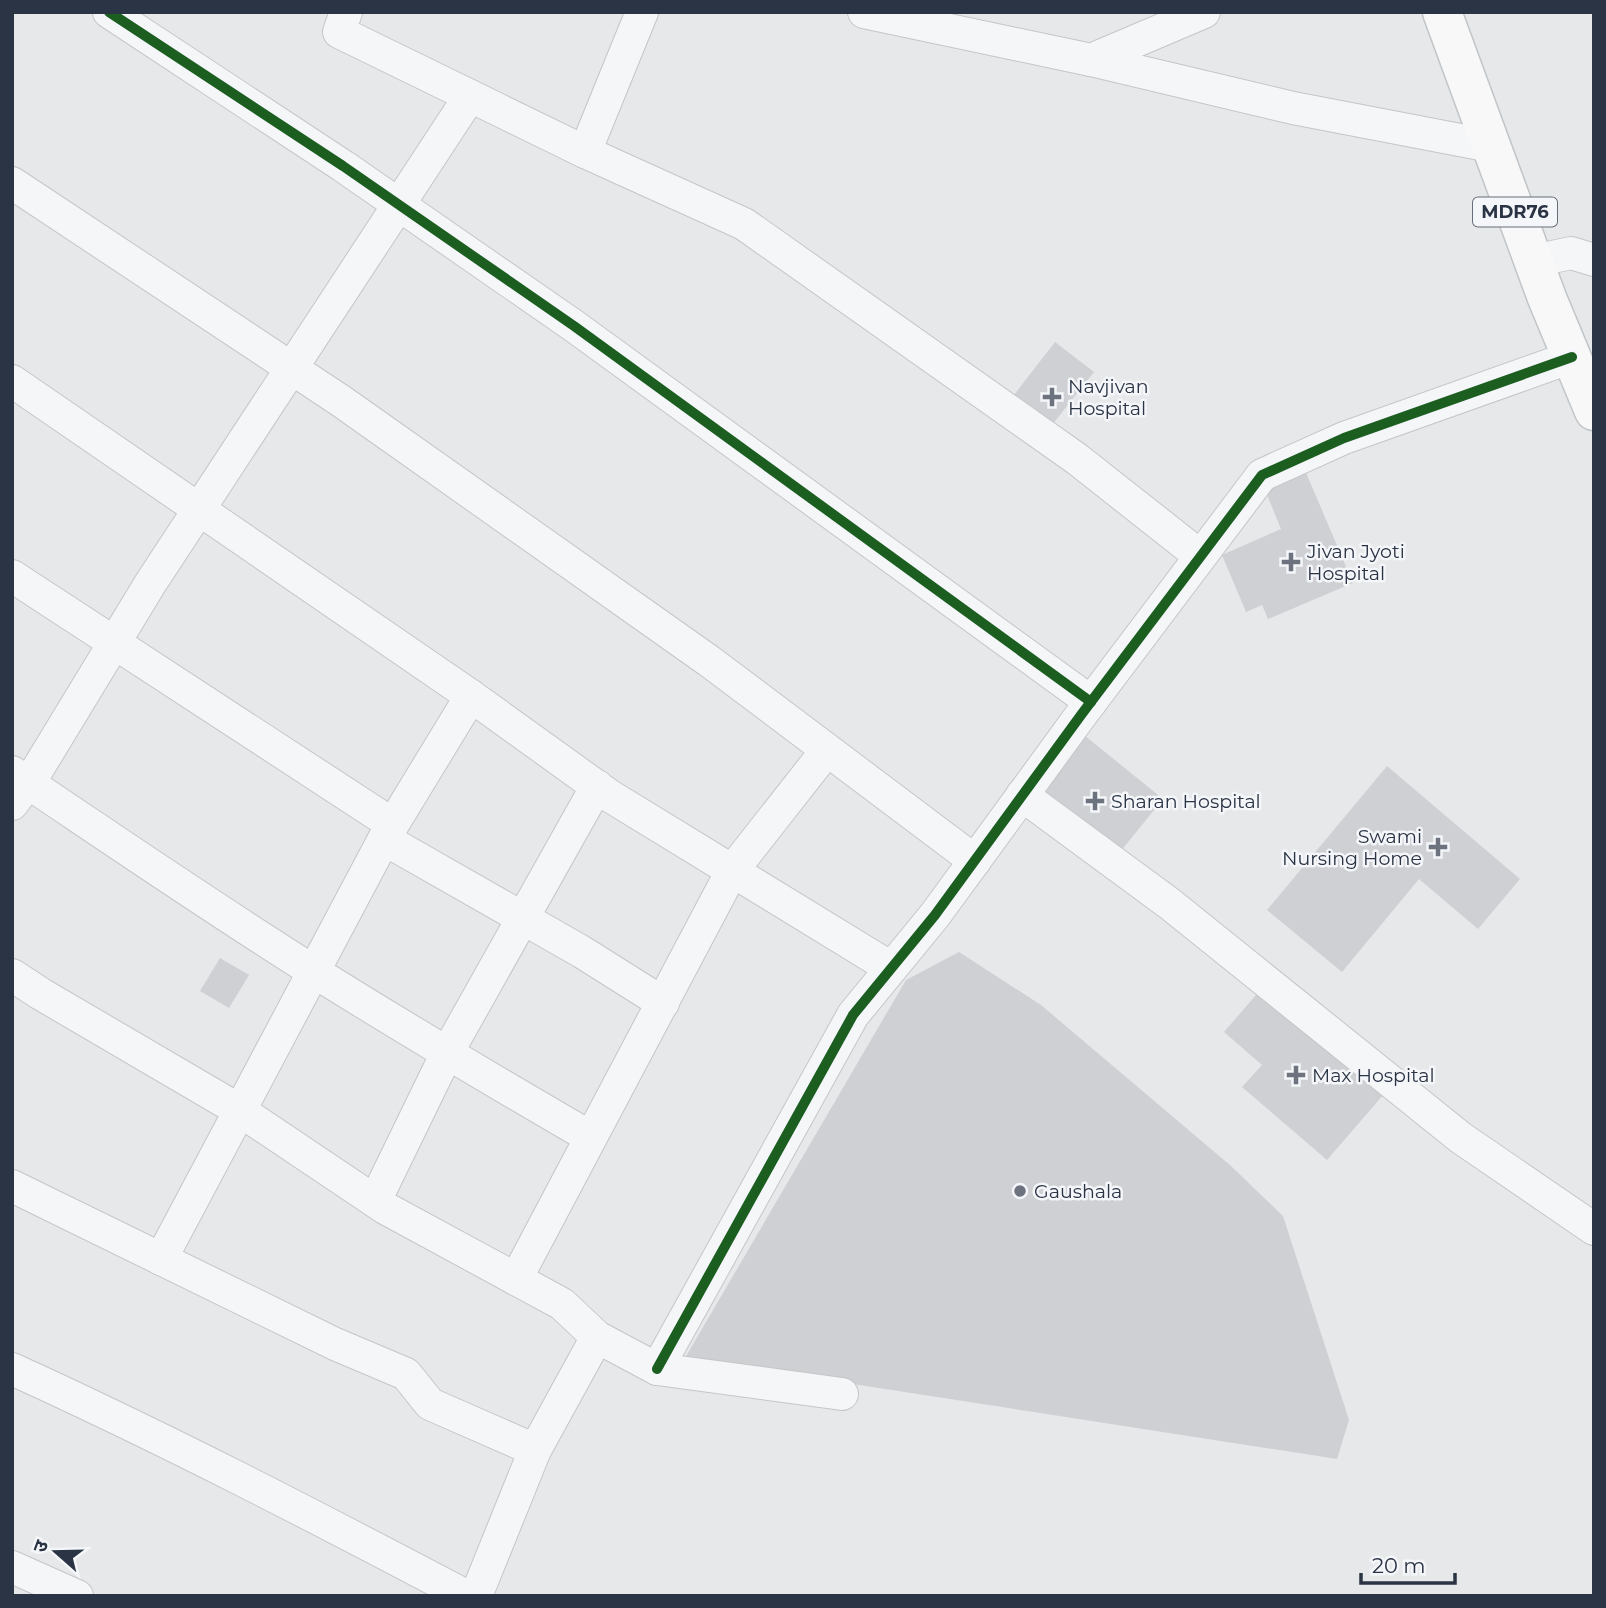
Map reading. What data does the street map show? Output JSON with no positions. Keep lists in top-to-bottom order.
{
  "streets": {
    "main road": ["MDR76"]
  },
  "places": {
    "health": [
      "Navjivan Hospital",
      "Jivan Jyoti Hospital",
      "Sharan Hospital",
      "Swami Nursing Home",
      "Max Hospital"
    ],
    "other": ["Gaushala"]
  },
  "scale_bar": "20 m",
  "north": "left"
}
